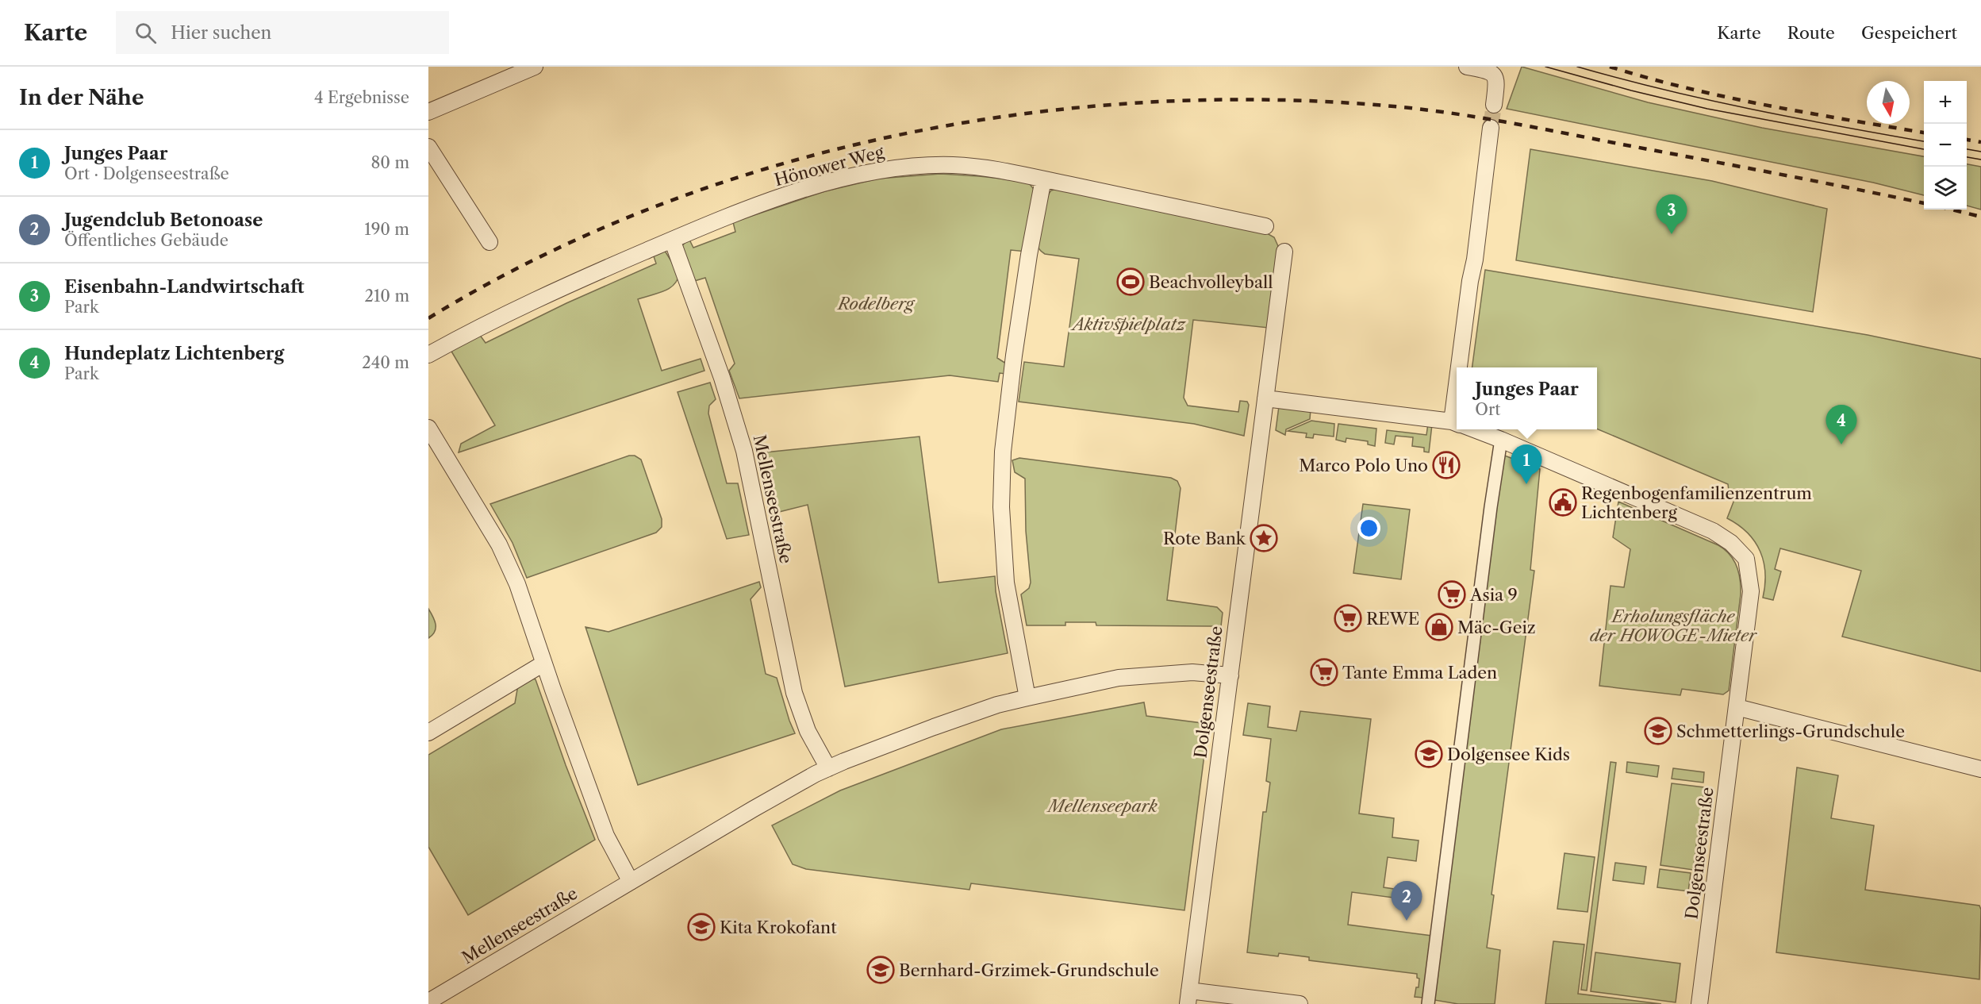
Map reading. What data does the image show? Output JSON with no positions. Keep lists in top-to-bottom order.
{
  "streets": {
    "street": ["Hönower Weg", "Mellenseestraße", "Dolgenseestraße"]
  },
  "crossings": [
    ["Hönower Weg", "Mellenseestraße"],
    ["Mellenseestraße", "Dolgenseestraße"]
  ],
  "parks": [
    "Rodelberg",
    "Aktivspielplatz",
    "Erholungsfläche der HOWOGE-Mieter",
    "Mellenseepark"
  ],
  "places": {
    "sports": ["Beachvolleyball"],
    "restaurant": ["Marco Polo Uno"],
    "public building": ["Regenbogenfamilienzentrum Lichtenberg"],
    "place": ["Rote Bank"],
    "supermarket": ["Asia 9", "REWE", "Tante Emma Laden"],
    "shop": ["Mäc-Geiz"],
    "school or university": [
      "Schmetterlings-Grundschule",
      "Dolgensee Kids",
      "Kita Krokofant",
      "Bernhard-Grzimek-Grundschule"
    ]
  },
  "north": "bottom",
  "page": {
    "header": "Karte",
    "search": "Hier suchen",
    "nav": ["Karte", "Route", "Gespeichert"],
    "heading": ["In der Nähe", "4 Ergebnisse"],
    "map_buttons": ["+", "−"],
    "list": [
      {
        "mark": "1",
        "name": "Junges Paar",
        "note": "Ort · Dolgenseestraße",
        "value": "80 m"
      },
      {
        "mark": "2",
        "name": "Jugendclub Betonoase",
        "note": "Öffentliches Gebäude",
        "value": "190 m"
      },
      {
        "mark": "3",
        "name": "Eisenbahn-Landwirtschaft",
        "note": "Park",
        "value": "210 m"
      },
      {
        "mark": "4",
        "name": "Hundeplatz Lichtenberg",
        "note": "Park",
        "value": "240 m"
      }
    ],
    "pins": [
      "3",
      "4",
      "1",
      "2"
    ],
    "popup": ["Junges Paar", "Ort"]
  }
}
